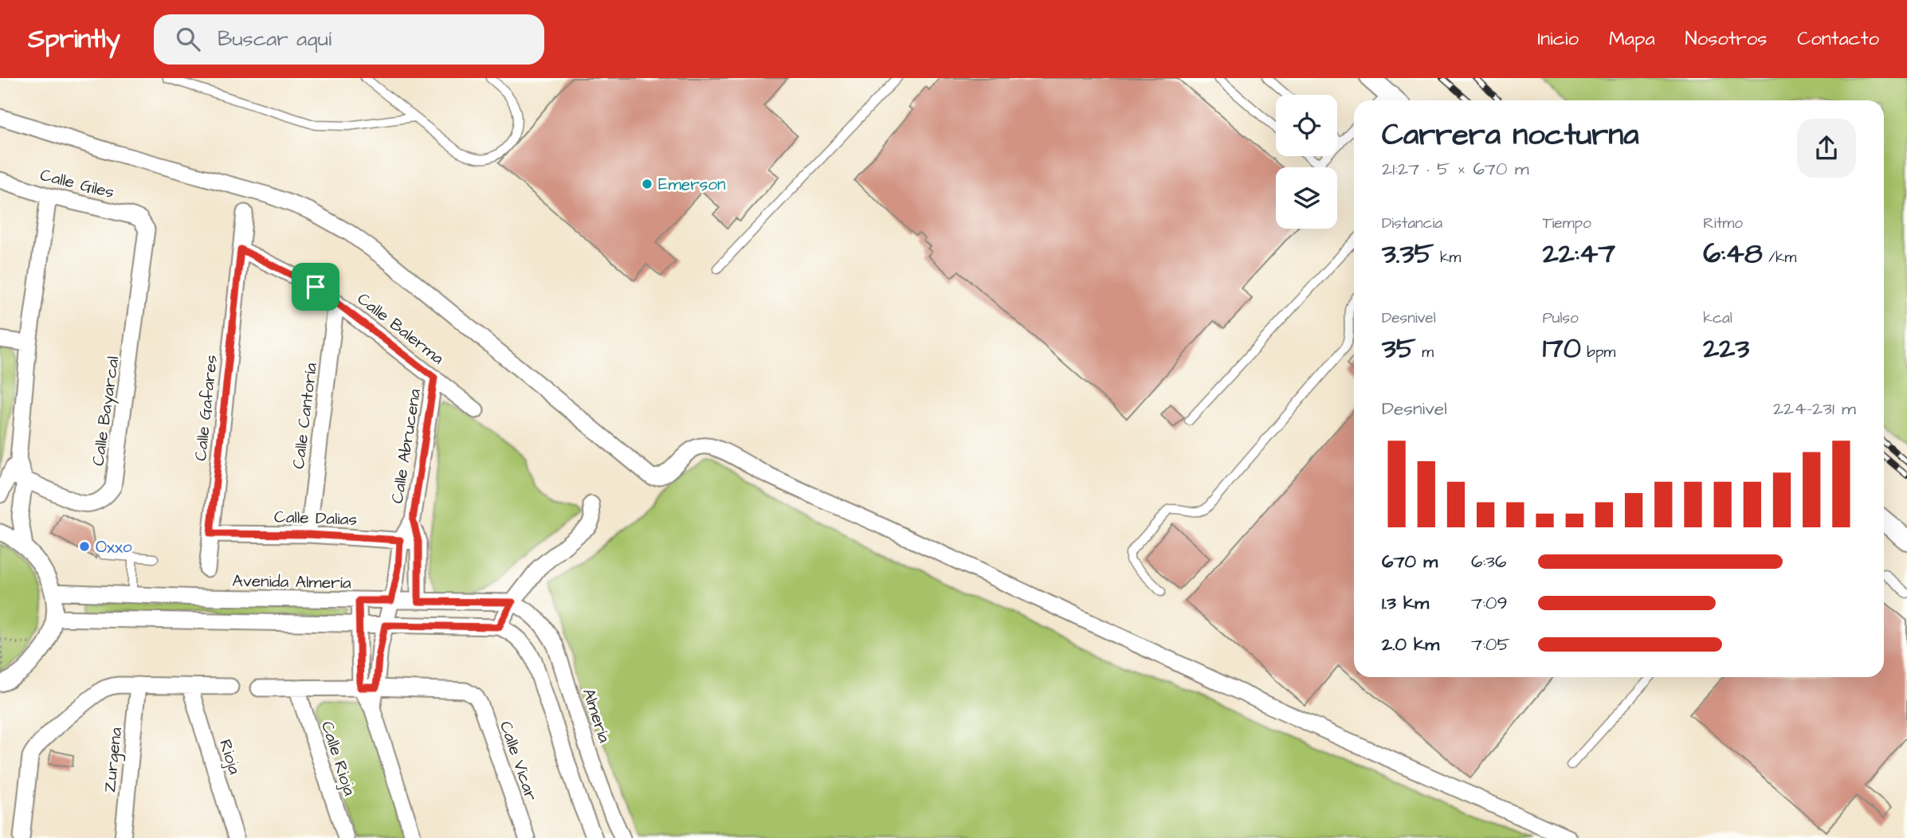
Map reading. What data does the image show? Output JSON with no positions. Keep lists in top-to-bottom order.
{
  "streets": {
    "street": [
      "Calle Giles",
      "Calle Balerma",
      "Calle Gafares",
      "Calle Bayarcal",
      "Calle Cantoría",
      "Calle Abrucena",
      "Calle Dalias",
      "Avenida Almería",
      "Almería",
      "Rioja",
      "Calle Rioja",
      "Zurgena",
      "Calle Vicar"
    ]
  },
  "crossings": [
    ["Calle Giles", "Calle Bayarcal"],
    ["Calle Balerma", "Calle Gafares"],
    ["Calle Balerma", "Calle Cantoría"],
    ["Calle Balerma", "Calle Abrucena"],
    ["Calle Gafares", "Calle Dalias"],
    ["Calle Cantoría", "Calle Dalias"],
    ["Calle Abrucena", "Calle Dalias"],
    ["Calle Abrucena", "Avenida Almería"],
    ["Avenida Almería", "Almería"]
  ],
  "places": ["Emerson", "Oxxo"],
  "page": {
    "header": "Sprintly",
    "search": "Buscar aquí",
    "nav": [
      "Inicio",
      "Mapa",
      "Nosotros",
      "Contacto"
    ],
    "heading": ["Carrera nocturna", "21:27 · 5 × 670 m"],
    "stats": [
      ["Distancia", "3.35 km"],
      ["Tiempo", "22:47"],
      ["Ritmo", "6:48 /km"],
      ["Desnivel", "35 m"],
      ["Pulso", "170 bpm"],
      ["kcal", "223"]
    ],
    "chart": ["Desnivel", "224–231 m"],
    "list": [
      {
        "name": "670 m",
        "note": "6:36"
      },
      {
        "name": "1.3 km",
        "note": "7:09"
      },
      {
        "name": "2.0 km",
        "note": "7:05"
      }
    ]
  }
}
